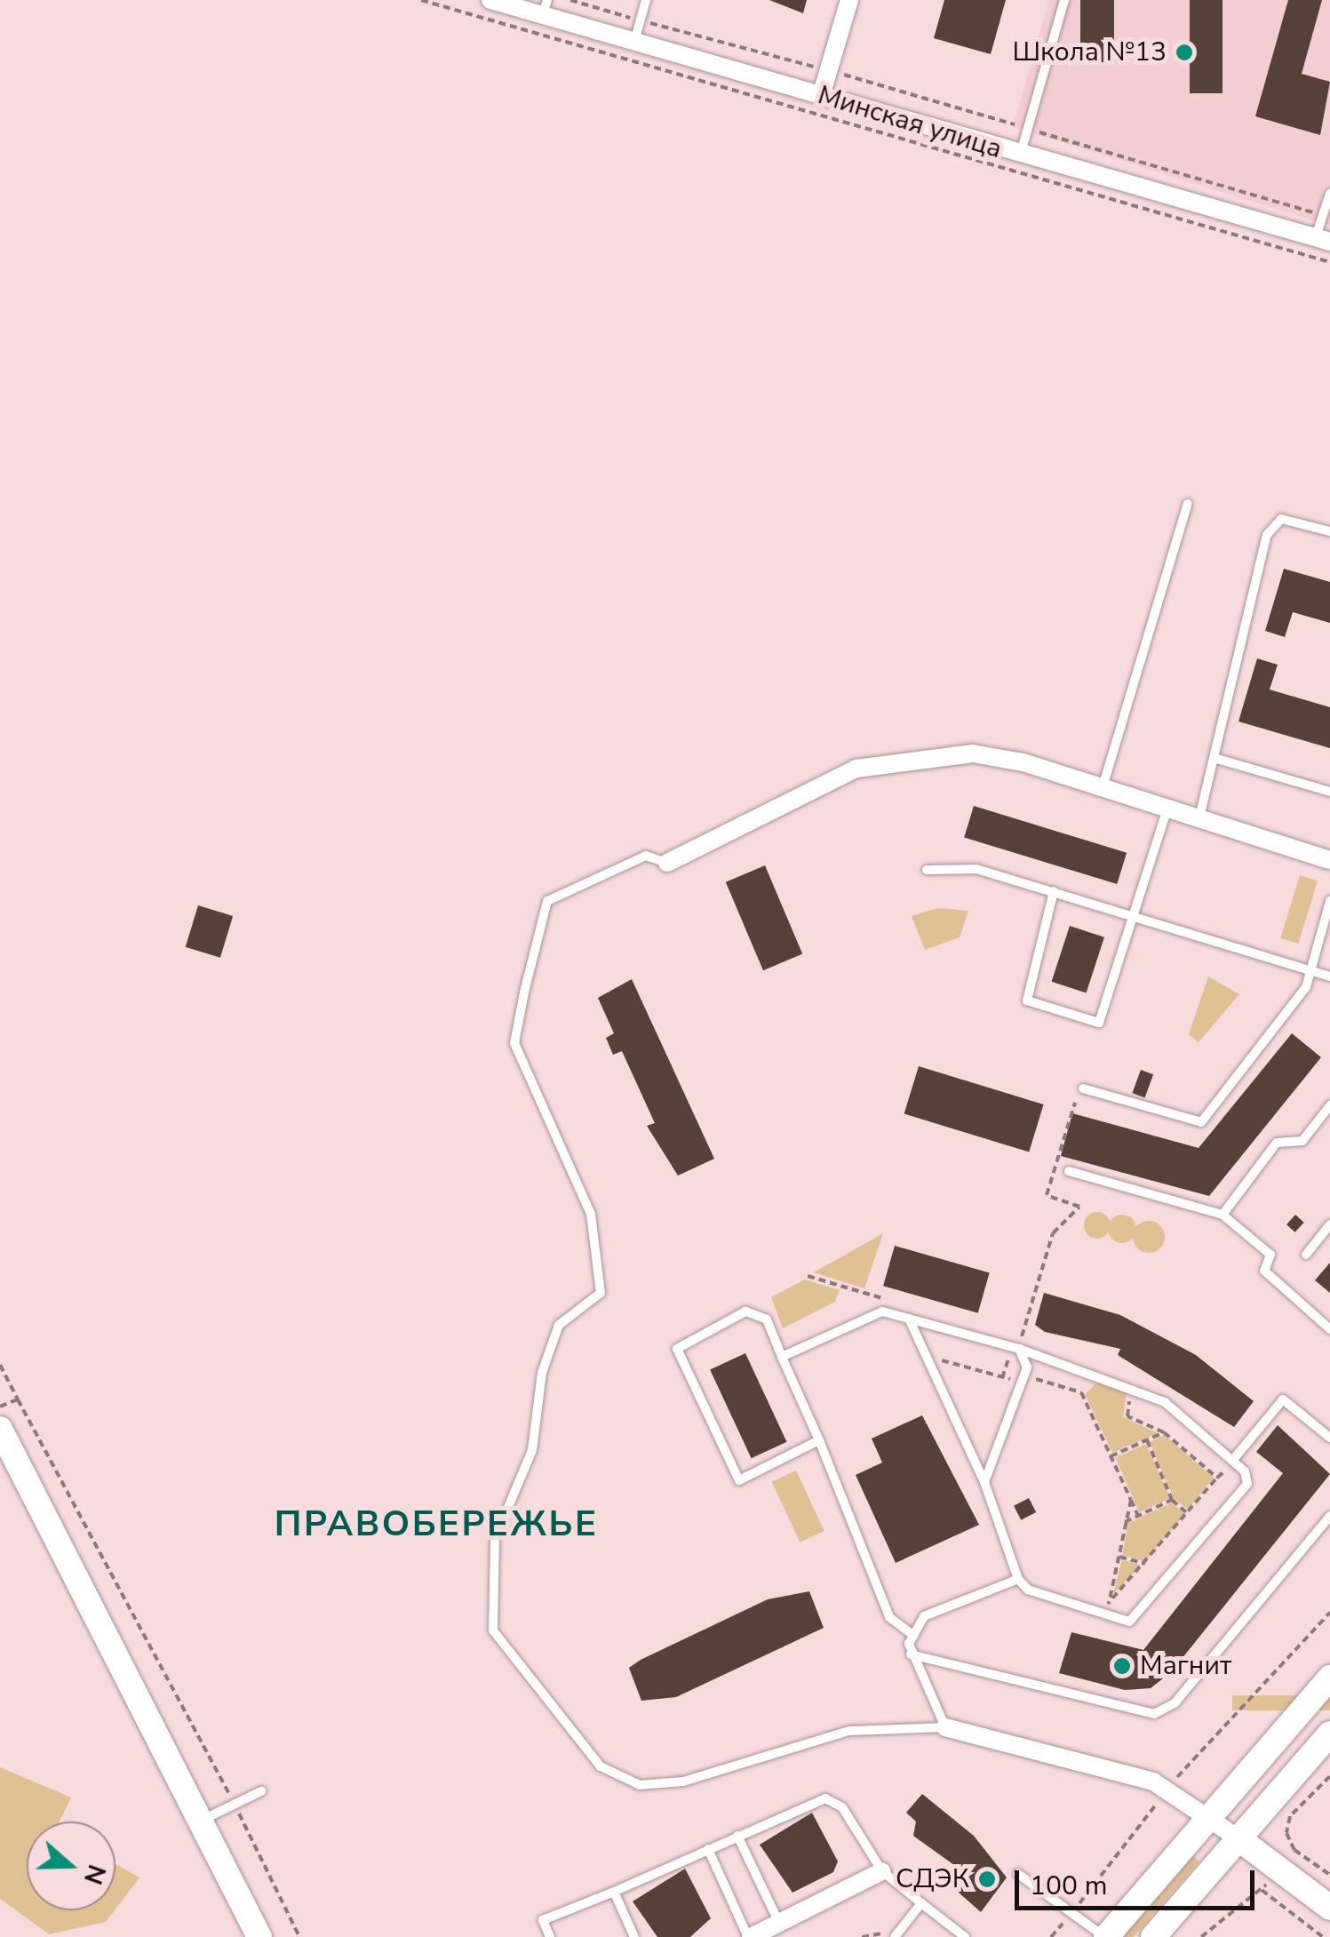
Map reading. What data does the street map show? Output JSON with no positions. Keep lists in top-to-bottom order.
{
  "streets": {
    "street": ["Минская улица"]
  },
  "districts": ["ПРАВОБЕРЕЖЬЕ"],
  "places": ["Школа №13", "Магнит", "СДЭК"],
  "scale_bar": "100 m",
  "north": "right"
}
